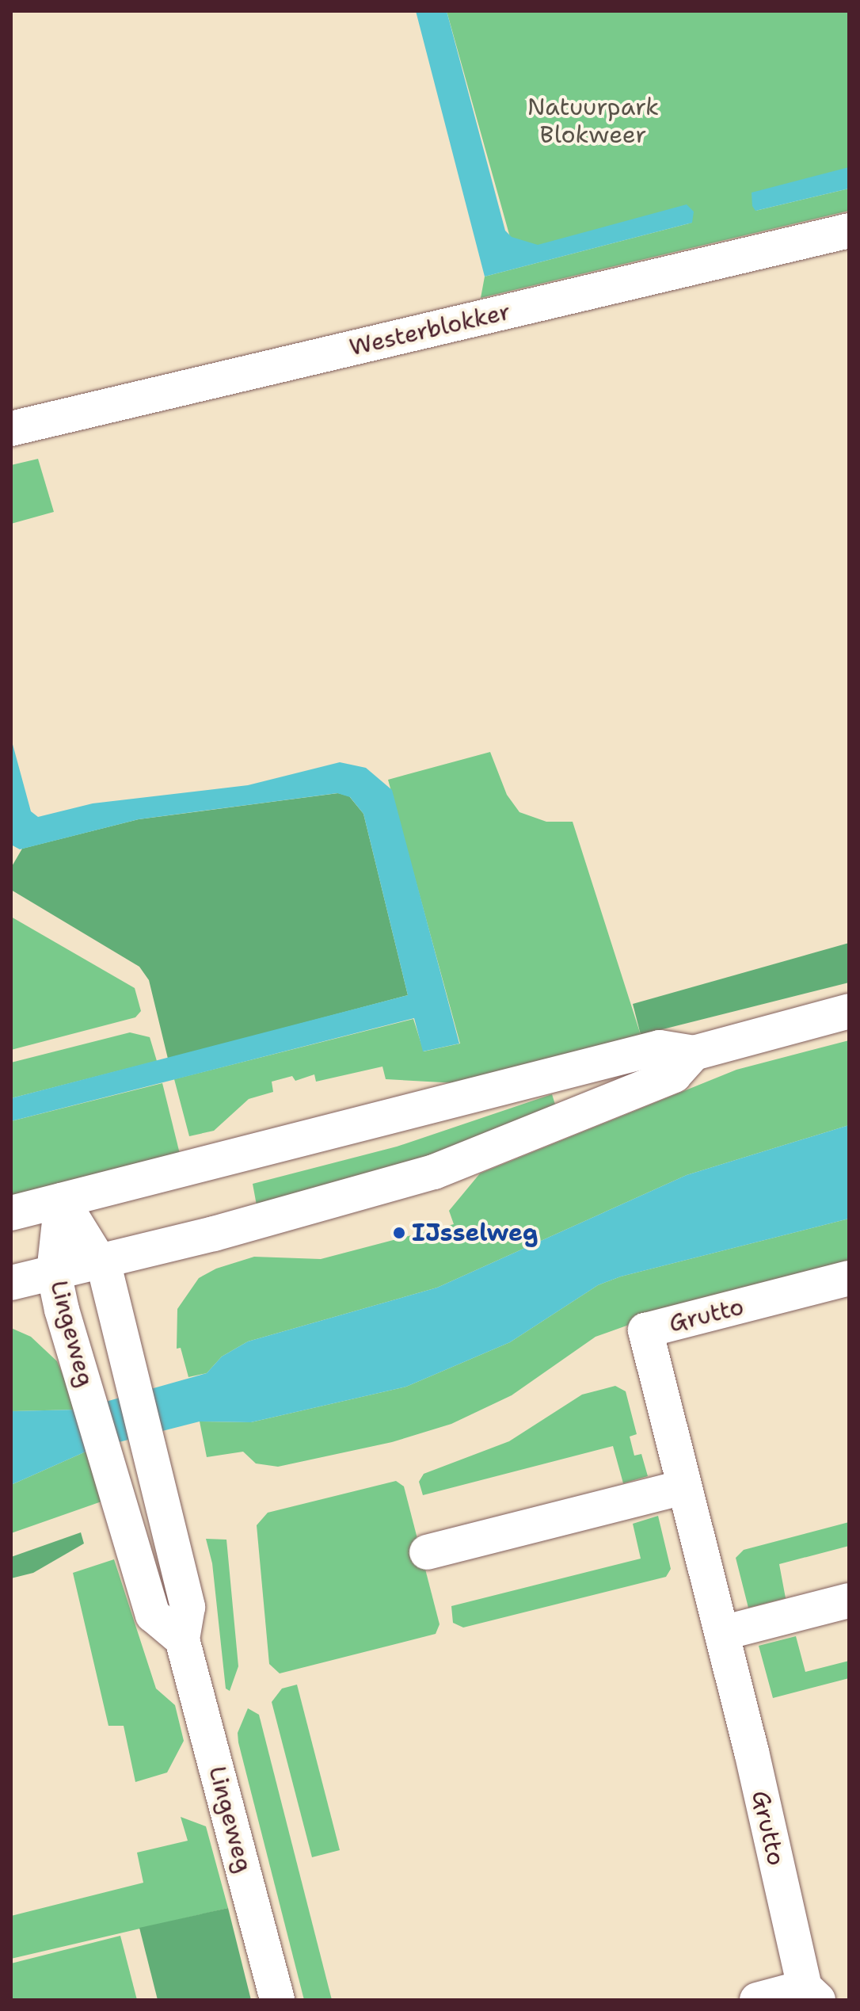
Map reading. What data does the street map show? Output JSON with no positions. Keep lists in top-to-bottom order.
{
  "streets": {
    "street": ["Westerblokker", "Grutto", "Lingeweg"]
  },
  "parks": ["Natuurpark Blokweer"],
  "places": ["IJsselweg"]
}
